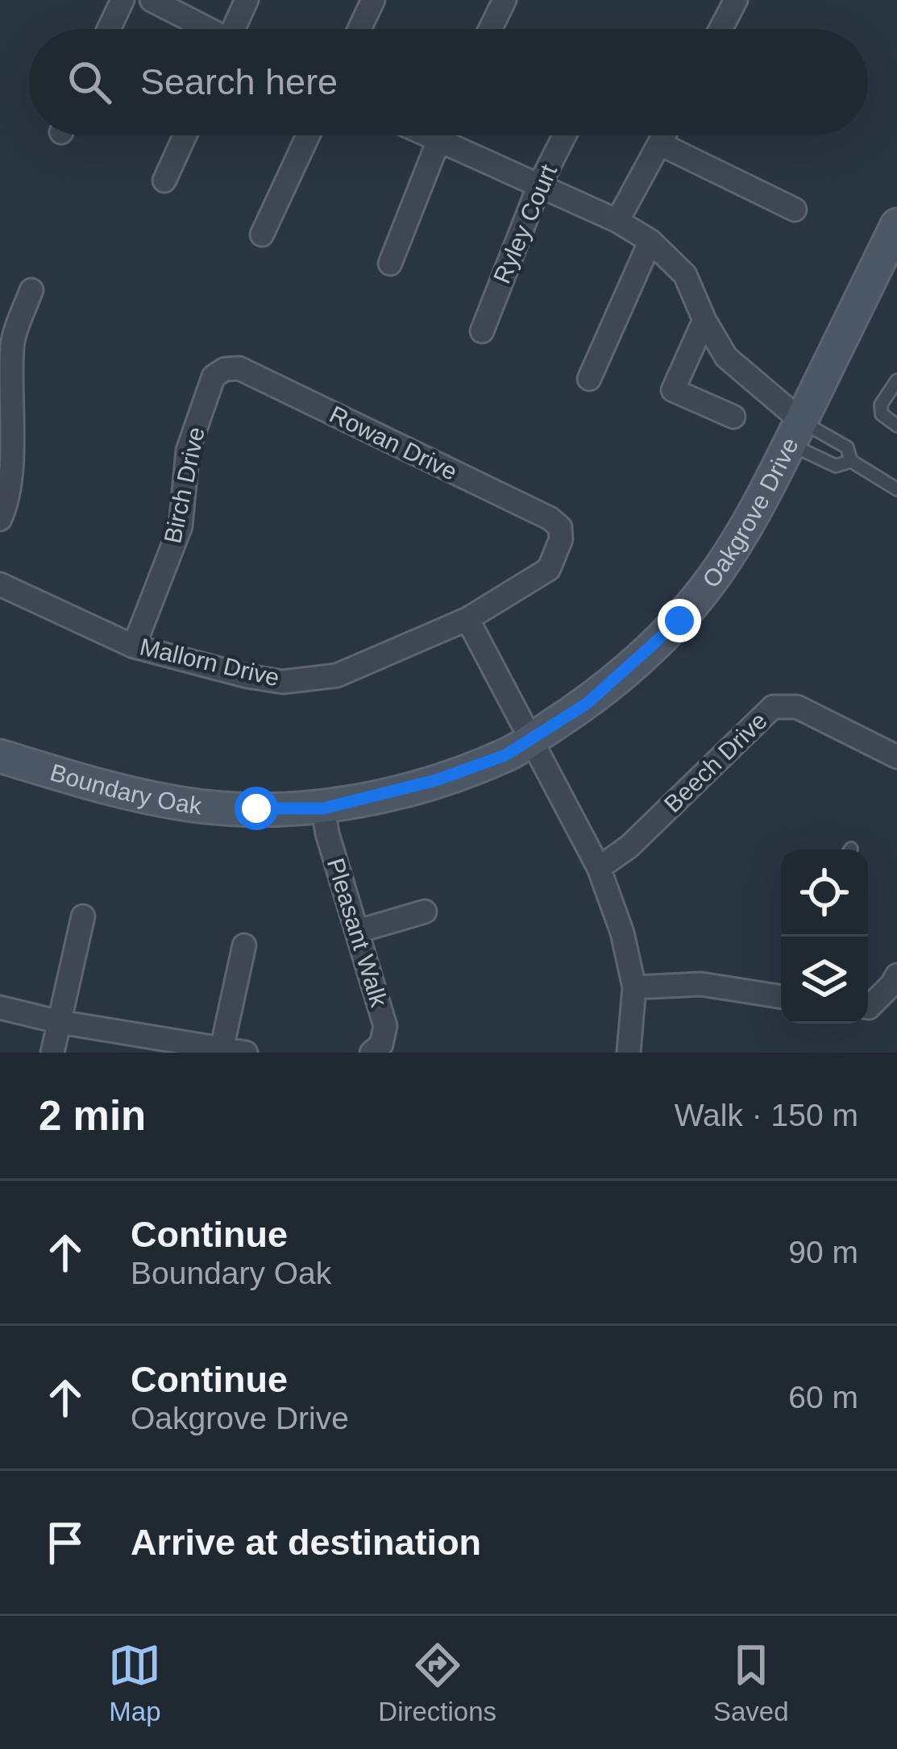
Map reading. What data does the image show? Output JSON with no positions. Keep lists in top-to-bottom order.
{
  "streets": {
    "street": [
      "Ryley Court",
      "Rowan Drive",
      "Birch Drive",
      "Oakgrove Drive",
      "Mallorn Drive",
      "Beech Drive",
      "Boundary Oak",
      "Pleasant Walk"
    ]
  },
  "crossings": [
    ["Rowan Drive", "Birch Drive"],
    ["Rowan Drive", "Mallorn Drive"],
    ["Birch Drive", "Mallorn Drive"],
    ["Oakgrove Drive", "Boundary Oak"],
    ["Boundary Oak", "Pleasant Walk"]
  ],
  "page": {
    "search": "Search here",
    "heading": ["2 min", "Walk · 150 m"],
    "list": [
      ["Continue", "Boundary Oak", "90 m"],
      ["Continue", "Oakgrove Drive", "60 m"],
      "Arrive at destination"
    ],
    "nav": ["Map", "Directions", "Saved"]
  }
}
